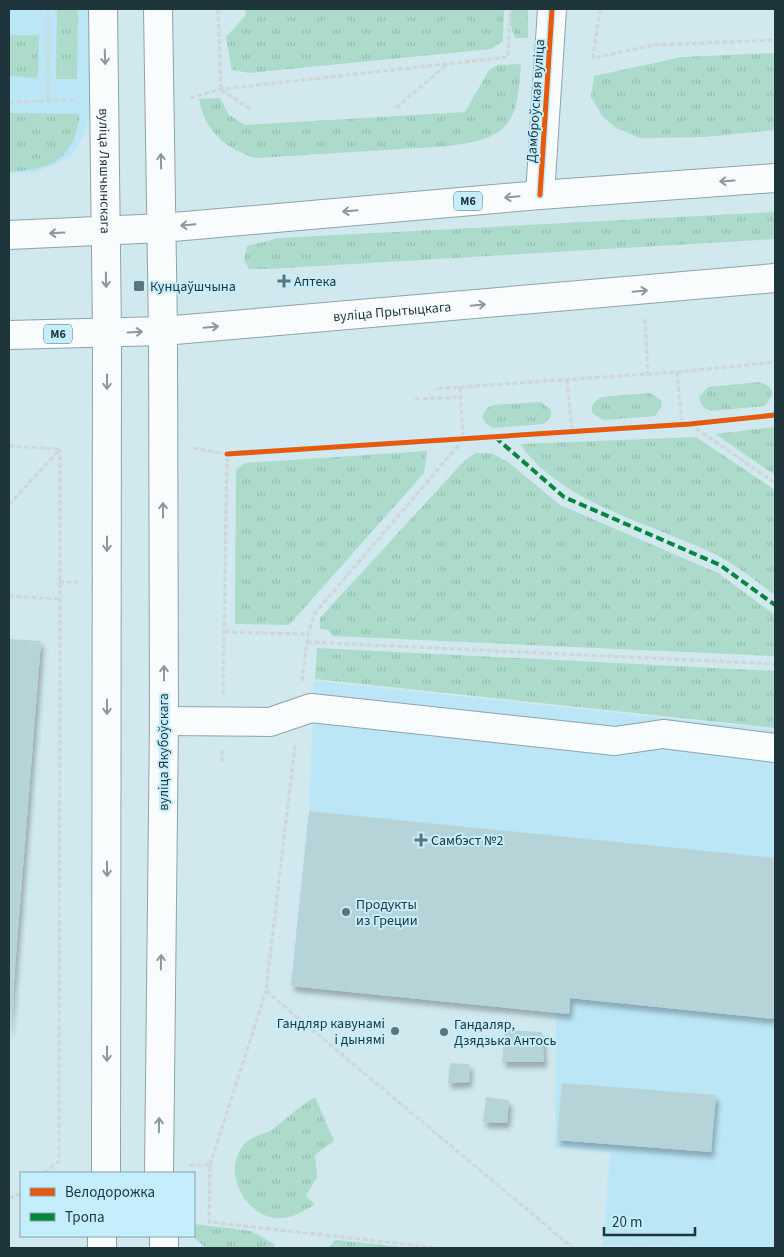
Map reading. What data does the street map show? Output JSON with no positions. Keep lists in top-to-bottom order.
{
  "streets": {
    "main road": [
      "Дамброўская вуліца",
      "вуліца Ляшчынскага",
      "М6",
      "вуліца Прытыцкага",
      "вуліца Якубоўскага"
    ]
  },
  "crossings": [
    ["Дамброўская вуліца", "М6"],
    ["вуліца Ляшчынскага", "М6"],
    ["вуліца Ляшчынскага", "вуліца Прытыцкага"],
    ["вуліца Прытыцкага", "вуліца Якубоўскага"]
  ],
  "places": {
    "health": ["Аптека", "Самбэст №2"],
    "transit": ["Кунцаўшчына"],
    "other": ["Продукты из Греции", "Гандляр кавунамі і дынямі", "Гандаляр, Дзядзька Антось"]
  },
  "legend": ["Велодорожка", "Тропа"],
  "scale_bar": "20 m"
}
